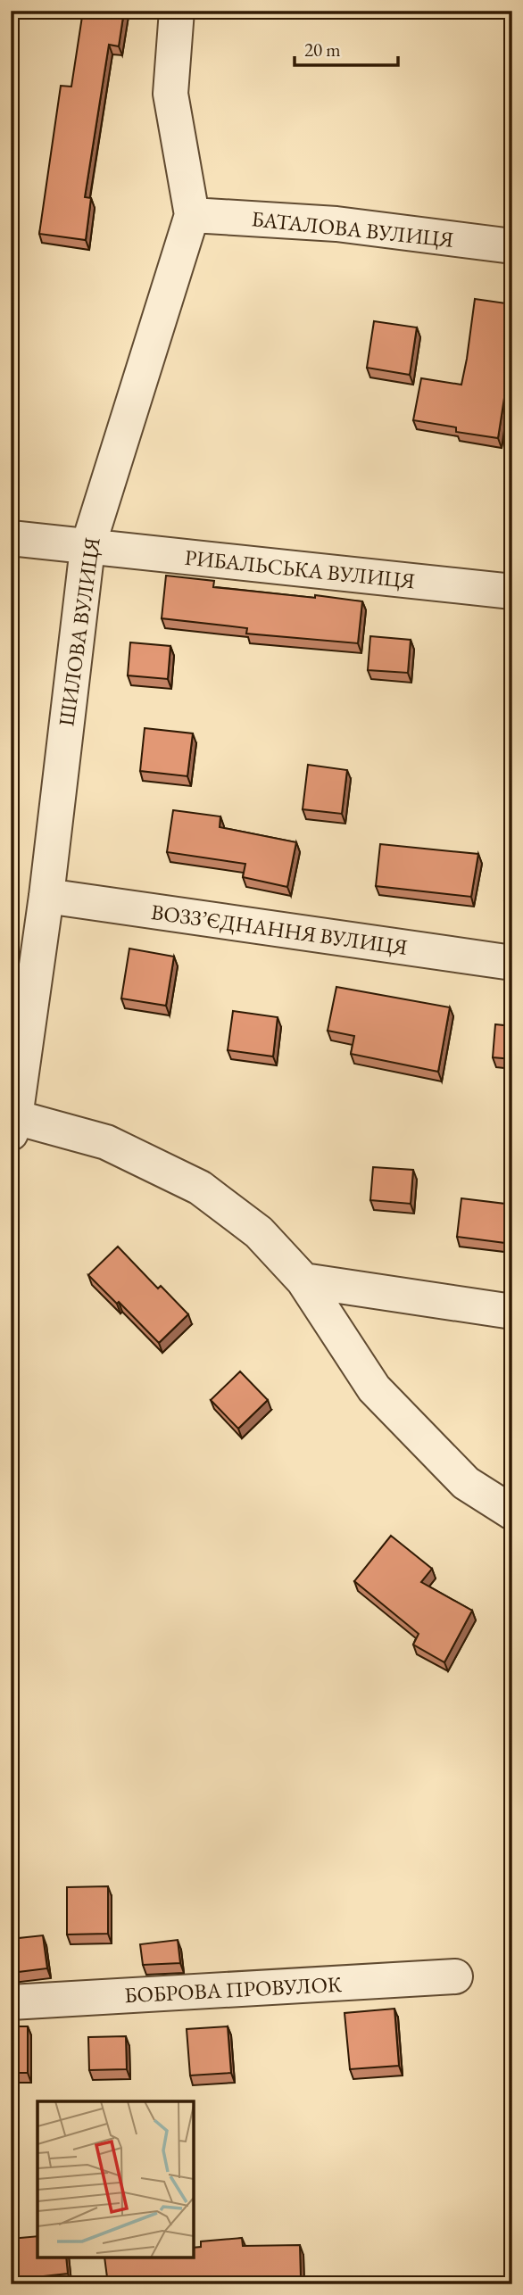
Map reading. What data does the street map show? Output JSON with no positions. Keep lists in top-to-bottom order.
{
  "streets": {
    "street": [
      "БАТАЛОВА ВУЛИЦЯ",
      "РИБАЛЬСЬКА ВУЛИЦЯ",
      "ШИЛОВА ВУЛИЦЯ",
      "ВОЗЗ’ЄДНАННЯ ВУЛИЦЯ",
      "БОБРОВА ПРОВУЛОК"
    ]
  },
  "crossings": [
    ["БАТАЛОВА ВУЛИЦЯ", "ШИЛОВА ВУЛИЦЯ"],
    ["РИБАЛЬСЬКА ВУЛИЦЯ", "ШИЛОВА ВУЛИЦЯ"],
    ["ШИЛОВА ВУЛИЦЯ", "ВОЗЗ’ЄДНАННЯ ВУЛИЦЯ"]
  ],
  "scale_bar": "20 m"
}
